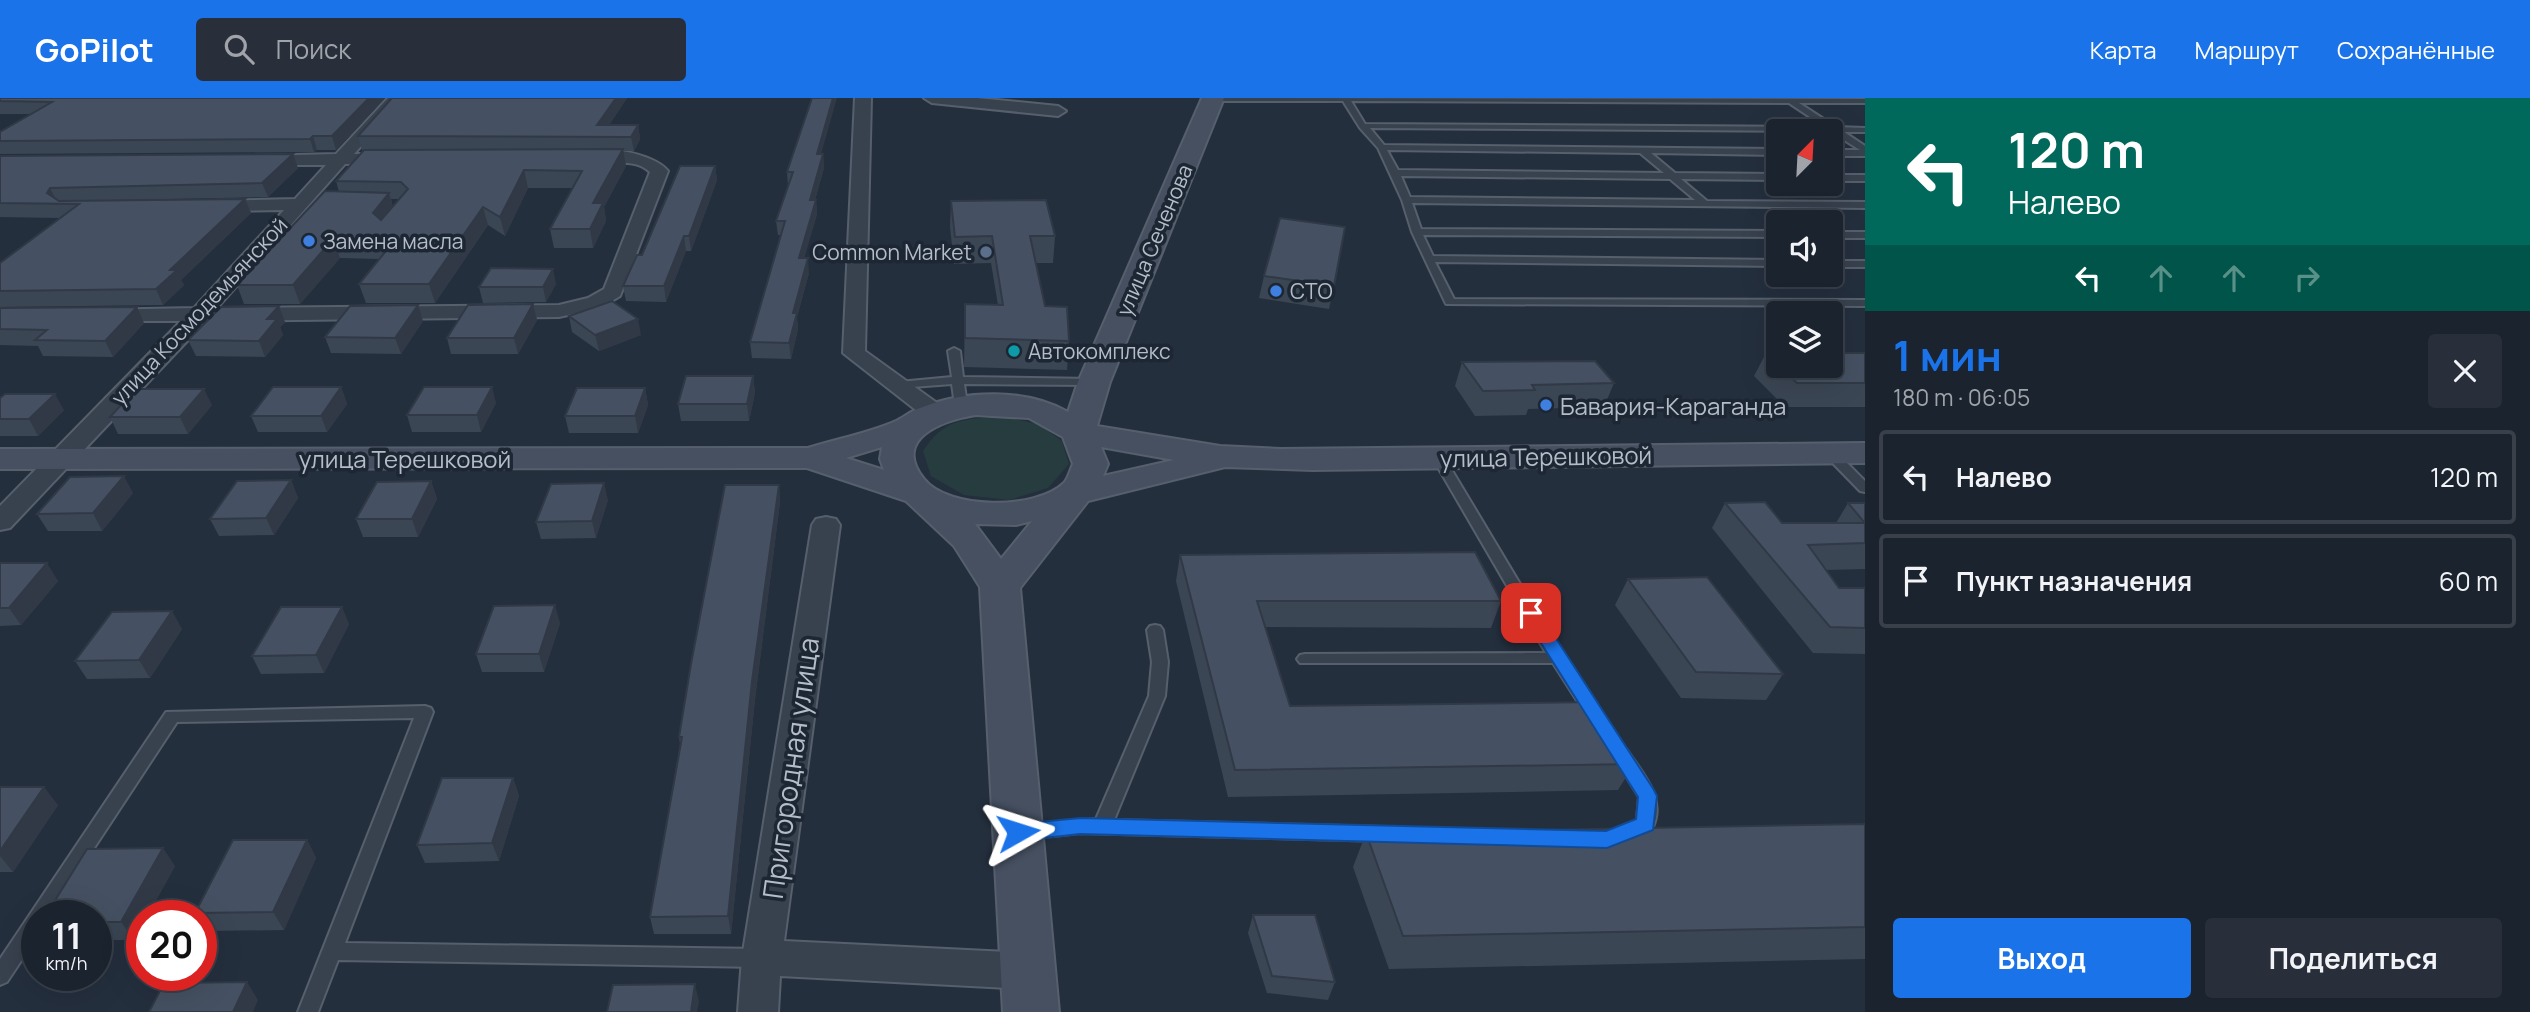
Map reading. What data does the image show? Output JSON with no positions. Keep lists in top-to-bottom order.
{
  "streets": {
    "main road": ["улица Сеченова", "улица Терешковой"],
    "street": ["улица Космодемьянской", "Пригородная улица"]
  },
  "crossings": [
    ["улица Сеченова", "улица Терешковой"],
    ["улица Космодемьянской", "улица Терешковой"]
  ],
  "places": [
    "Замена масла",
    "Common Market",
    "СТО",
    "Автокомплекс",
    "Бавария-Караганда"
  ],
  "north": "top right",
  "page": {
    "header": "GoPilot",
    "search": "Поиск",
    "nav": ["Карта", "Маршрут", "Сохранённые"],
    "turn": ["120 m", "Налево"],
    "heading": ["1 мин", "180 m · 06:05"],
    "list": [
      {
        "name": "Налево",
        "value": "120 m"
      },
      {
        "name": "Пункт назначения",
        "value": "60 m"
      }
    ],
    "speed": "11 km/h",
    "limit": "20",
    "buttons": ["Выход", "Поделиться"]
  }
}
